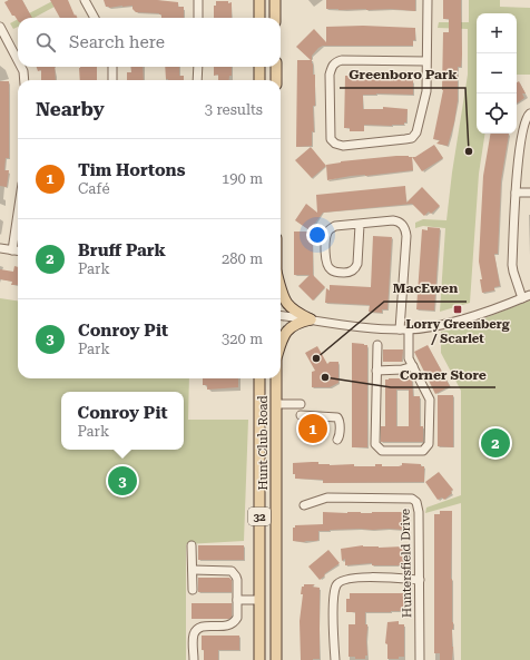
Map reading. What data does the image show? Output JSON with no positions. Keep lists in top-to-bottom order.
{
  "streets": {
    "main road": ["Hunt Club Road", "32"],
    "street": ["Huntersfield Drive"]
  },
  "places": {
    "other": ["Greenboro Park", "MacEwen", "Corner Store"],
    "transit": ["Lorry Greenberg / Scarlet"]
  },
  "page": {
    "map_buttons": ["+", "−"],
    "search": "Search here",
    "heading": ["Nearby", "3 results"],
    "list": [
      {
        "mark": "1",
        "name": "Tim Hortons",
        "note": "Café",
        "value": "190 m"
      },
      {
        "mark": "2",
        "name": "Bruff Park",
        "note": "Park",
        "value": "280 m"
      },
      {
        "mark": "3",
        "name": "Conroy Pit",
        "note": "Park",
        "value": "320 m"
      }
    ],
    "popup": ["Conroy Pit", "Park"],
    "pins": ["1", "2", "3"]
  }
}
